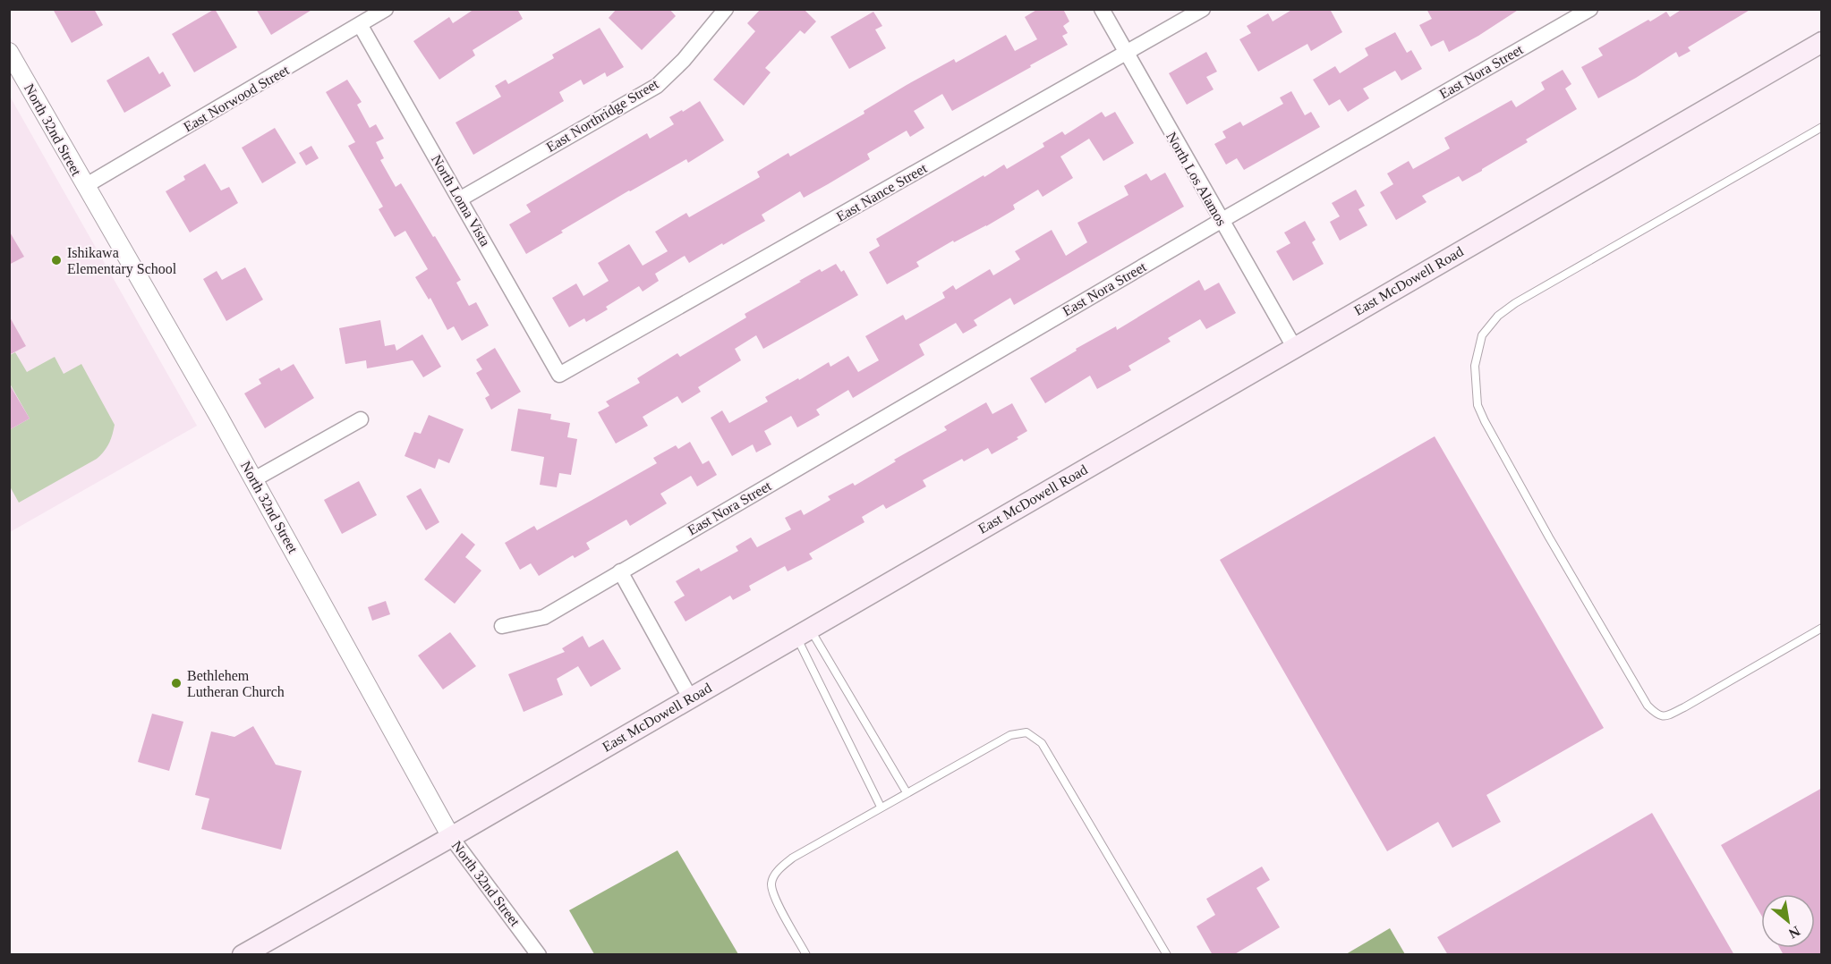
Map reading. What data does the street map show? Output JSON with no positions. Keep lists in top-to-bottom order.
{
  "streets": {
    "main road": ["East McDowell Road"],
    "street": [
      "East Nora Street",
      "East Norwood Street",
      "East Northridge Street",
      "North 32nd Street",
      "North Los Alamos",
      "East Nance Street",
      "North Loma Vista"
    ]
  },
  "crossings": [
    ["East Nora Street", "North Los Alamos"],
    ["East Norwood Street", "North 32nd Street"],
    ["East Norwood Street", "North Loma Vista"],
    ["East Northridge Street", "North Loma Vista"],
    ["North 32nd Street", "East McDowell Road"],
    ["North Los Alamos", "East Nance Street"],
    ["North Los Alamos", "East McDowell Road"],
    ["East Nance Street", "North Loma Vista"]
  ],
  "places": ["Ishikawa Elementary School", "Bethlehem Lutheran Church"],
  "north": "bottom right"
}
